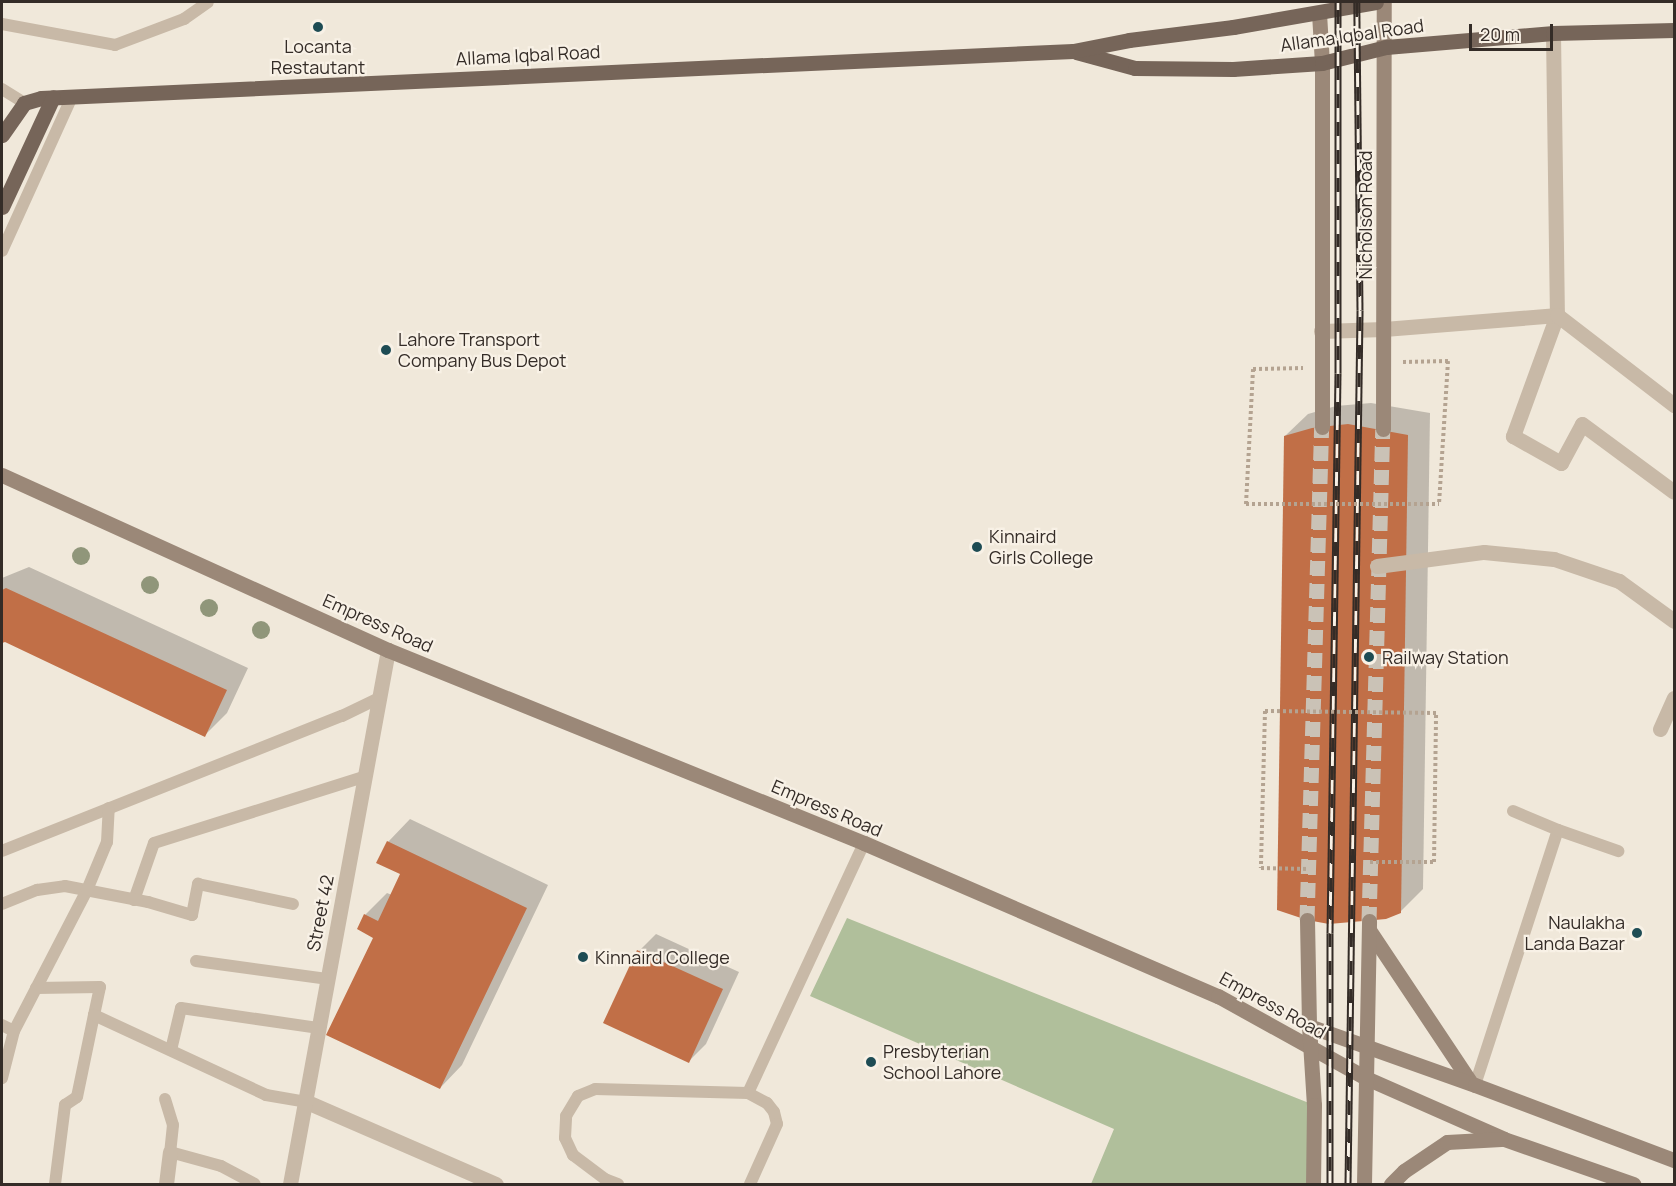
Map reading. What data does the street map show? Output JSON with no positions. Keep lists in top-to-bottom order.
{
  "streets": {
    "main road": ["Allama Iqbal Road", "Nicholson Road", "Empress Road"],
    "street": ["Street 42"]
  },
  "crossings": [
    ["Allama Iqbal Road", "Nicholson Road"],
    ["Empress Road", "Street 42"]
  ],
  "places": [
    "Locanta Restautant",
    "Lahore Transport Company Bus Depot",
    "Kinnaird Girls College",
    "Railway Station",
    "Naulakha Landa Bazar",
    "Kinnaird College",
    "Presbyterian School Lahore"
  ],
  "scale_bar": "20 m"
}
